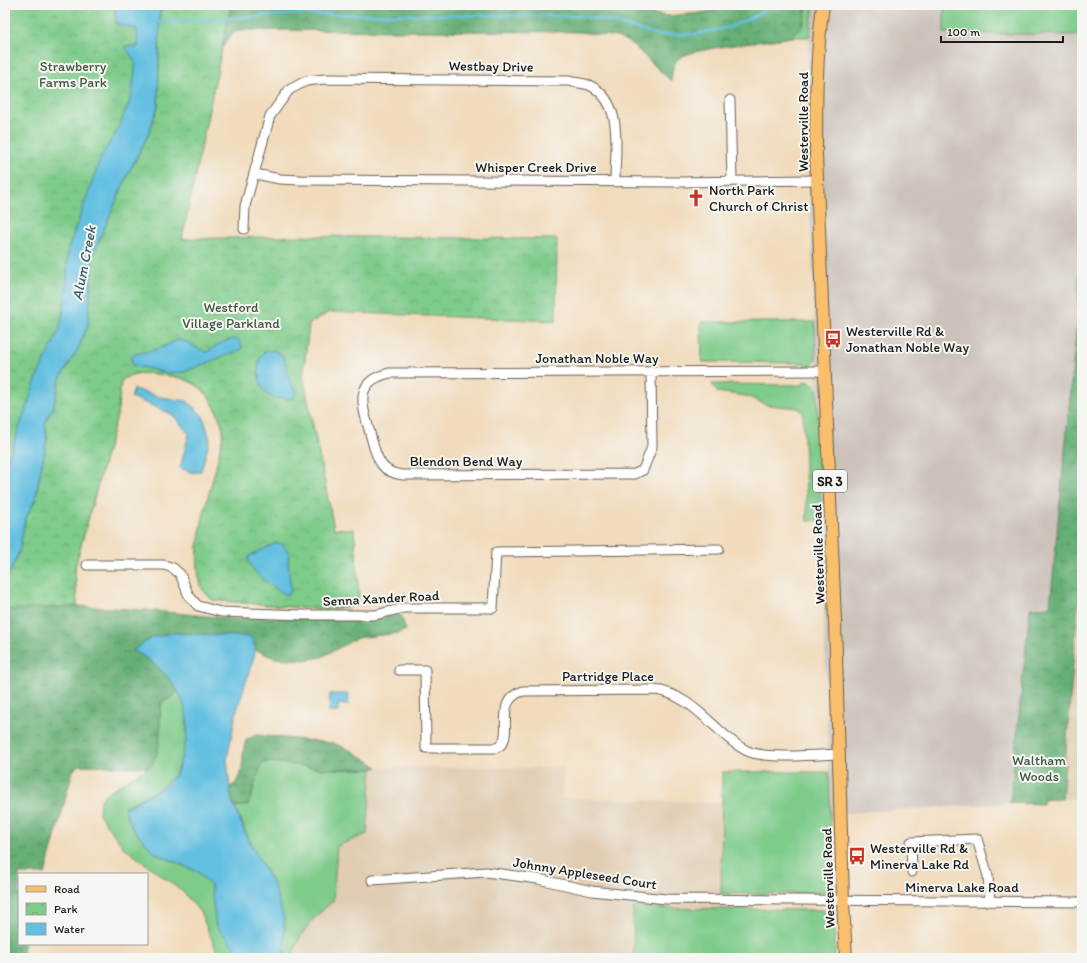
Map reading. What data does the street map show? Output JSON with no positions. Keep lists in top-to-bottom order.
{
  "streets": {
    "main road": ["Westerville Road", "SR 3"],
    "street": [
      "Westbay Drive",
      "Whisper Creek Drive",
      "Jonathan Noble Way",
      "Blendon Bend Way",
      "Senna Xander Road",
      "Partridge Place",
      "Johnny Appleseed Court",
      "Minerva Lake Road"
    ]
  },
  "crossings": [
    ["Westbay Drive", "Whisper Creek Drive"],
    ["Westerville Road", "Whisper Creek Drive"],
    ["Westerville Road", "Jonathan Noble Way"],
    ["Westerville Road", "Partridge Place"],
    ["Westerville Road", "Johnny Appleseed Court"],
    ["Westerville Road", "Minerva Lake Road"],
    ["Jonathan Noble Way", "Blendon Bend Way"],
    ["Johnny Appleseed Court", "Minerva Lake Road"]
  ],
  "water": ["Alum Creek"],
  "parks": ["Strawberry Farms Park", "Westford Village Parkland", "Waltham Woods"],
  "places": {
    "church": ["North Park Church of Christ"],
    "bus stop": ["Westerville Rd & Jonathan Noble Way", "Westerville Rd & Minerva Lake Rd"]
  },
  "legend": ["Road", "Park", "Water"],
  "scale_bar": "100 m"
}
